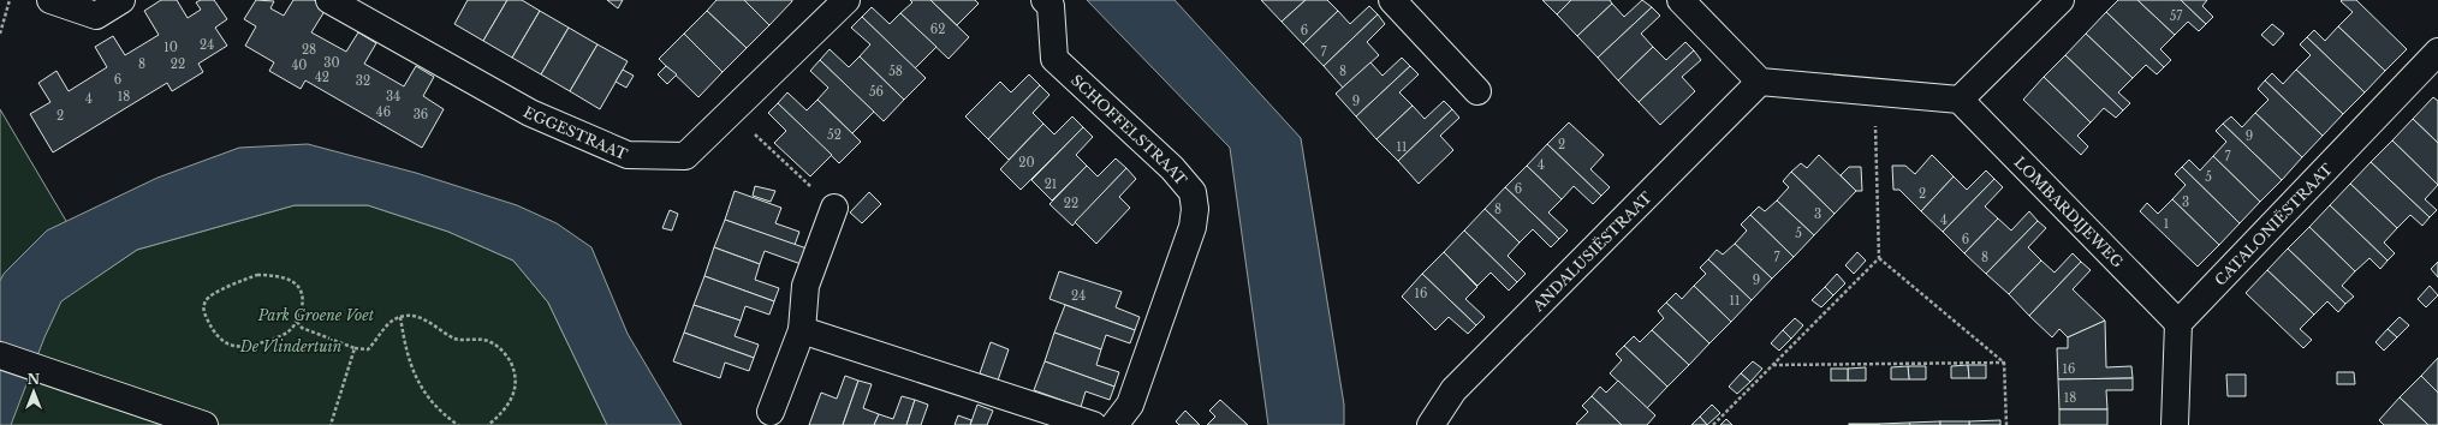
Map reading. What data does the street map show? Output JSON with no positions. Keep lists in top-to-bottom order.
{
  "streets": {
    "street": [
      "EGGESTRAAT",
      "SCHOFFELSTRAAT",
      "LOMBARDIJEWEG",
      "CATALONIËSTRAAT",
      "ANDALUSIËSTRAAT"
    ]
  },
  "crossings": [
    ["LOMBARDIJEWEG", "CATALONIËSTRAAT"]
  ],
  "parks": ["Park Groene Voet", "De Vlindertuin"],
  "house_numbers": [
    "57",
    "62",
    "6",
    "24",
    "10",
    "28",
    "7",
    "30",
    "8",
    "22",
    "40",
    "58",
    "8",
    "42",
    "6",
    "32",
    "56",
    "18",
    "34",
    "4",
    "9",
    "46",
    "36",
    "2",
    "52",
    "9",
    "2",
    "11",
    "7",
    "20",
    "4",
    "5",
    "21",
    "6",
    "2",
    "3",
    "22",
    "8",
    "3",
    "4",
    "1",
    "5",
    "6",
    "7",
    "8",
    "9",
    "16",
    "24",
    "11",
    "16",
    "18"
  ],
  "north": "top"
}
